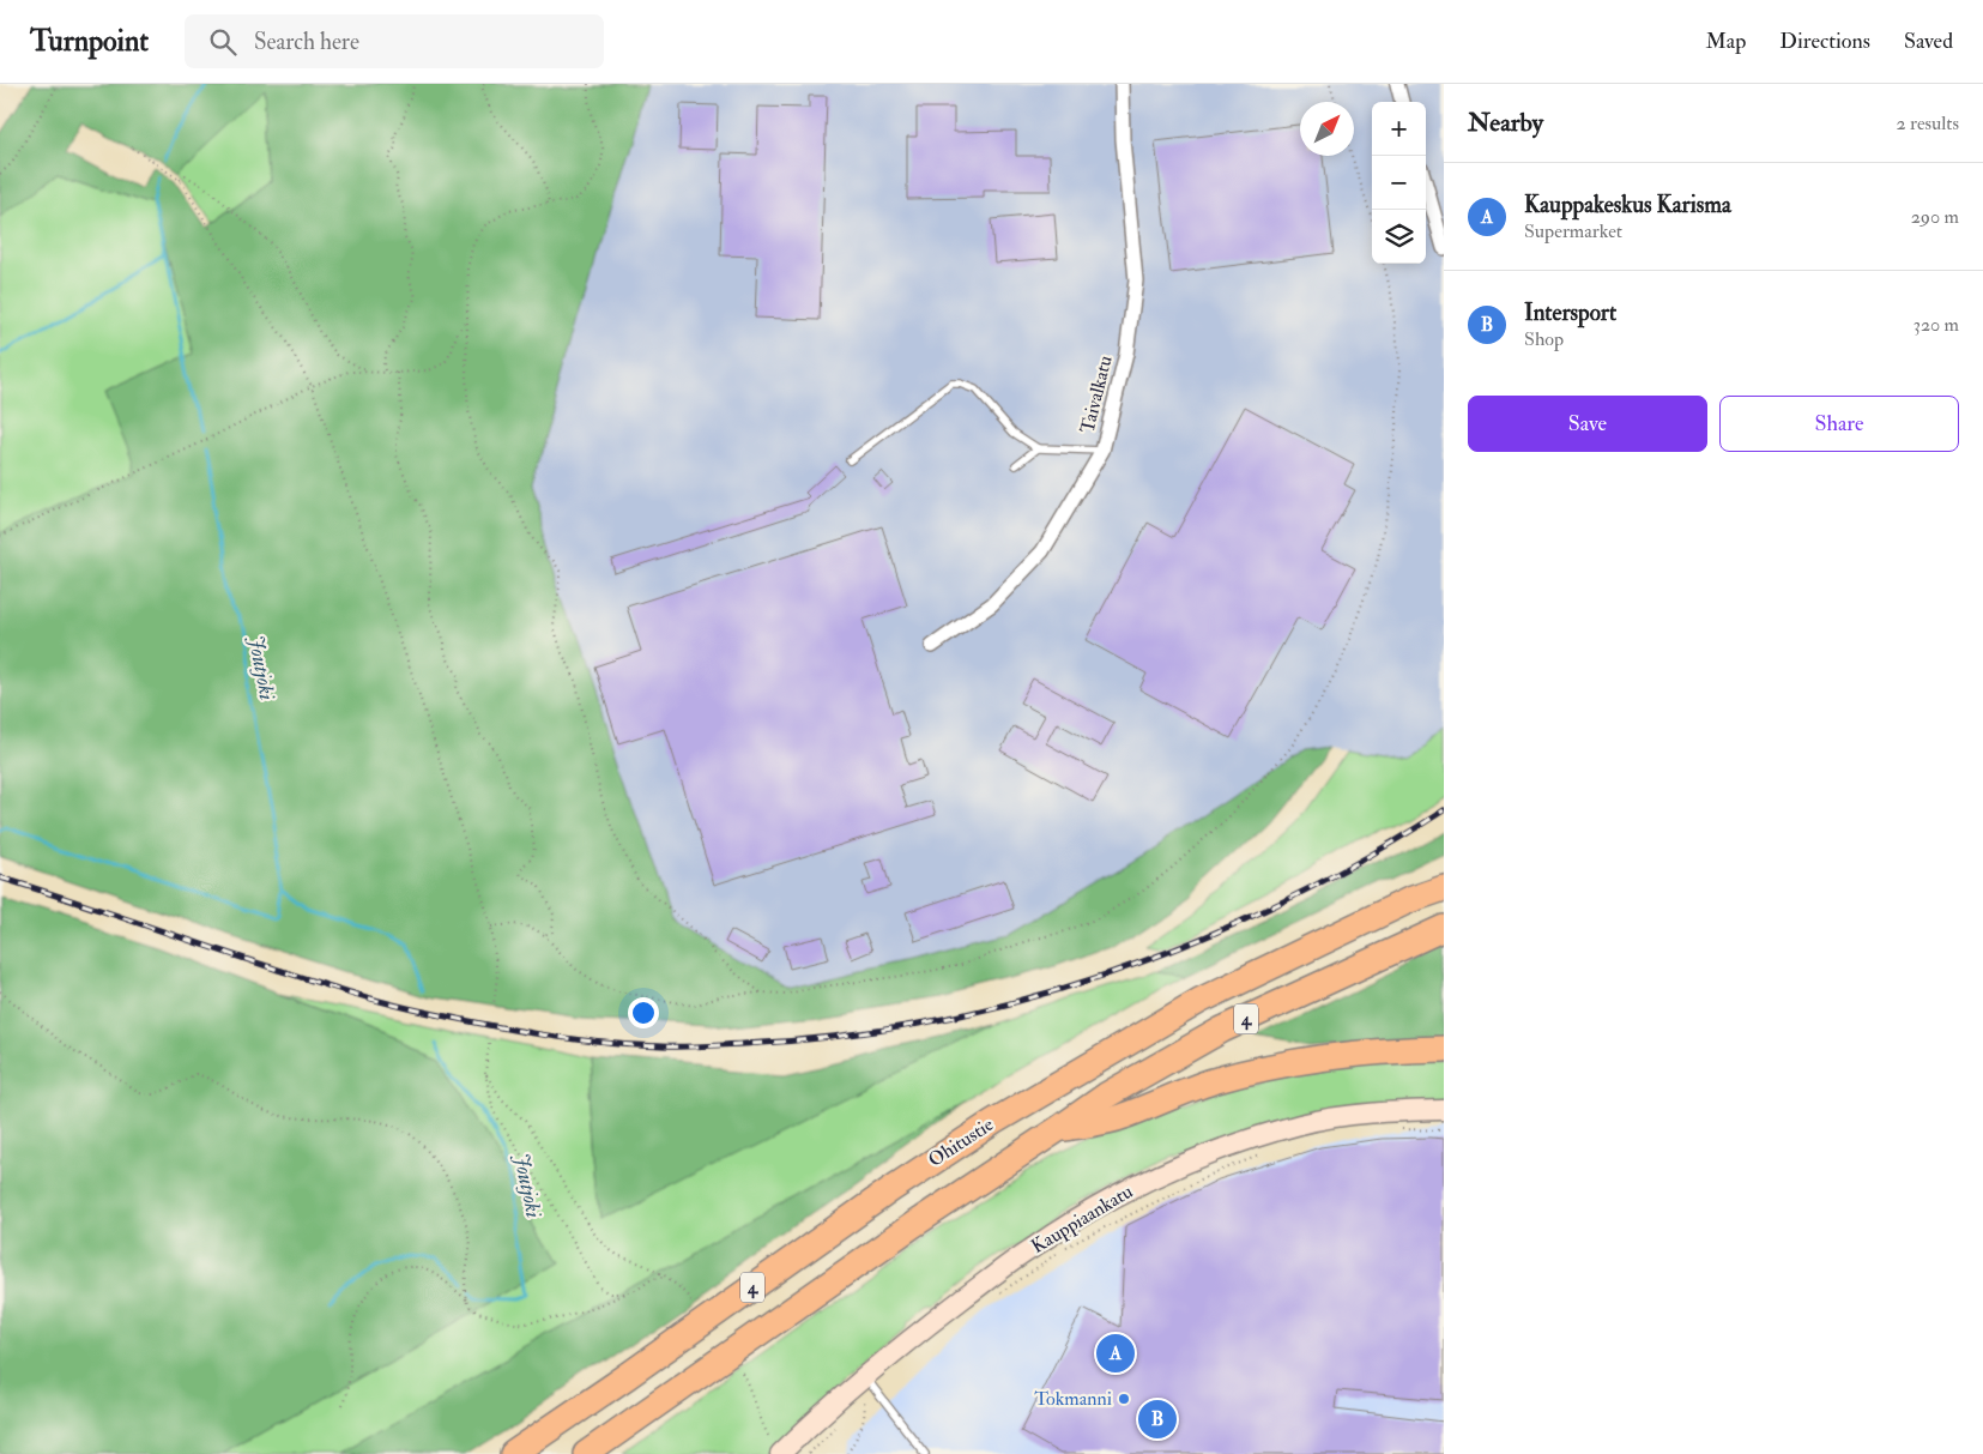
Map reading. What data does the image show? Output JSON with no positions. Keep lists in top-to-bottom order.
{
  "streets": {
    "highway": ["4", "Ohitustie"],
    "street": ["Taivalkatu", "Kauppiaankatu"]
  },
  "water": ["Joutjoki"],
  "places": ["Tokmanni"],
  "north": "top right",
  "page": {
    "header": "Turnpoint",
    "search": "Search here",
    "nav": ["Map", "Directions", "Saved"],
    "heading": ["Nearby", "2 results"],
    "map_buttons": ["+", "−"],
    "list": [
      {
        "mark": "A",
        "name": "Kauppakeskus Karisma",
        "note": "Supermarket",
        "value": "290 m"
      },
      {
        "mark": "B",
        "name": "Intersport",
        "note": "Shop",
        "value": "320 m"
      }
    ],
    "buttons": ["Save", "Share"],
    "pins": ["A", "B"]
  }
}
